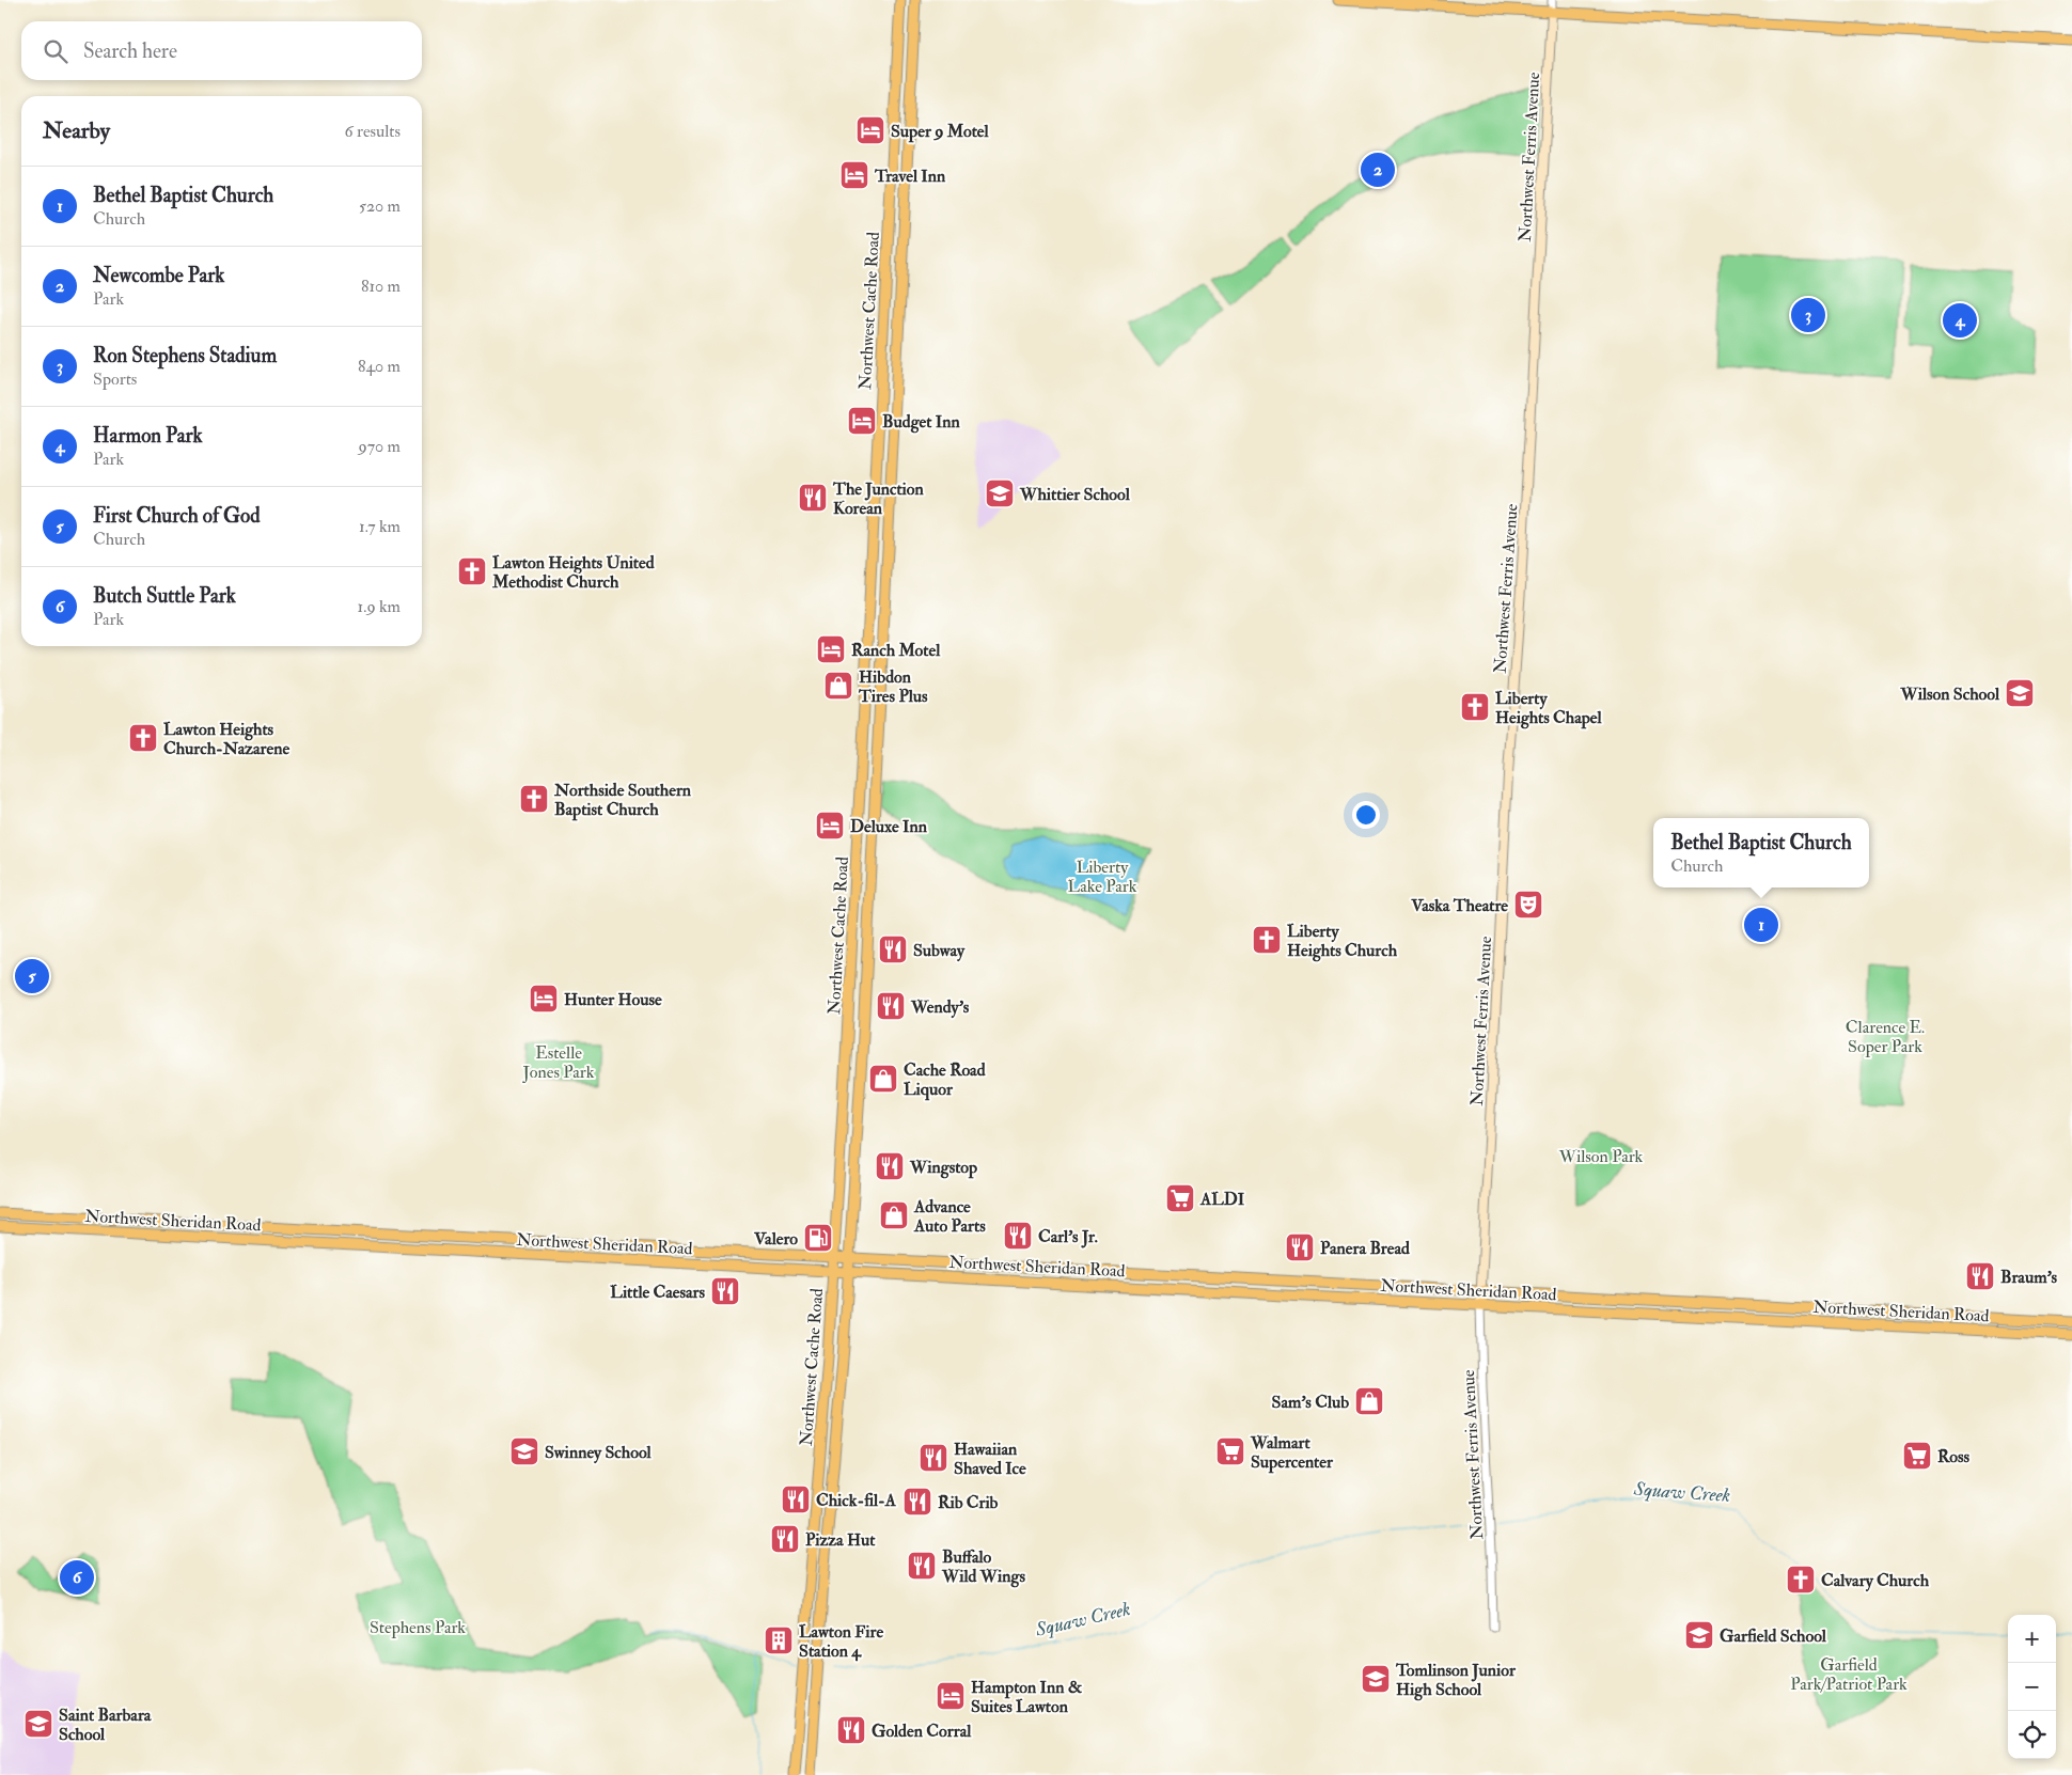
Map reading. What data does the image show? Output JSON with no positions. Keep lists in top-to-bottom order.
{
  "streets": {
    "main road": ["Northwest Ferris Avenue", "Northwest Cache Road", "Northwest Sheridan Road"]
  },
  "crossings": [
    ["Northwest Ferris Avenue", "Northwest Sheridan Road"],
    ["Northwest Cache Road", "Northwest Sheridan Road"]
  ],
  "water": ["Squaw Creek"],
  "parks": [
    "Liberty Lake Park",
    "Clarence E. Soper Park",
    "Estelle Jones Park",
    "Wilson Park",
    "Stephens Park",
    "Garfield Park/Patriot Park"
  ],
  "places": {
    "hotel": [
      "Super 9 Motel",
      "Travel Inn",
      "Budget Inn",
      "Ranch Motel",
      "Deluxe Inn",
      "Hunter House",
      "Hampton Inn & Suites Lawton"
    ],
    "school or university": [
      "Whittier School",
      "Wilson School",
      "Swinney School",
      "Garfield School",
      "Tomlinson Junior High School",
      "Saint Barbara School"
    ],
    "restaurant": [
      "The Junction Korean",
      "Subway",
      "Wendy's",
      "Wingstop",
      "Carl's Jr.",
      "Panera Bread",
      "Braum's",
      "Little Caesars",
      "Hawaiian Shaved Ice",
      "Chick-fil-A",
      "Rib Crib",
      "Pizza Hut",
      "Buffalo Wild Wings",
      "Golden Corral"
    ],
    "church": [
      "Lawton Heights United Methodist Church",
      "Liberty Heights Chapel",
      "Lawton Heights Church-Nazarene",
      "Northside Southern Baptist Church",
      "Liberty Heights Church",
      "Calvary Church"
    ],
    "shop": [
      "Hibdon Tires Plus",
      "Cache Road Liquor",
      "Advance Auto Parts",
      "Sam's Club"
    ],
    "theatre": ["Vaska Theatre"],
    "supermarket": ["ALDI", "Walmart Supercenter", "Ross"],
    "fuel station": ["Valero"],
    "building": ["Lawton Fire Station 4"]
  },
  "page": {
    "search": "Search here",
    "heading": ["Nearby", "6 results"],
    "pins": [
      "2",
      "3",
      "4",
      "1",
      "5",
      "6"
    ],
    "list": [
      {
        "mark": "1",
        "name": "Bethel Baptist Church",
        "note": "Church",
        "value": "520 m"
      },
      {
        "mark": "2",
        "name": "Newcombe Park",
        "note": "Park",
        "value": "810 m"
      },
      {
        "mark": "3",
        "name": "Ron Stephens Stadium",
        "note": "Sports",
        "value": "840 m"
      },
      {
        "mark": "4",
        "name": "Harmon Park",
        "note": "Park",
        "value": "970 m"
      },
      {
        "mark": "5",
        "name": "First Church of God",
        "note": "Church",
        "value": "1.7 km"
      },
      {
        "mark": "6",
        "name": "Butch Suttle Park",
        "note": "Park",
        "value": "1.9 km"
      }
    ],
    "popup": ["Bethel Baptist Church", "Church"],
    "map_buttons": ["+", "−"]
  }
}
